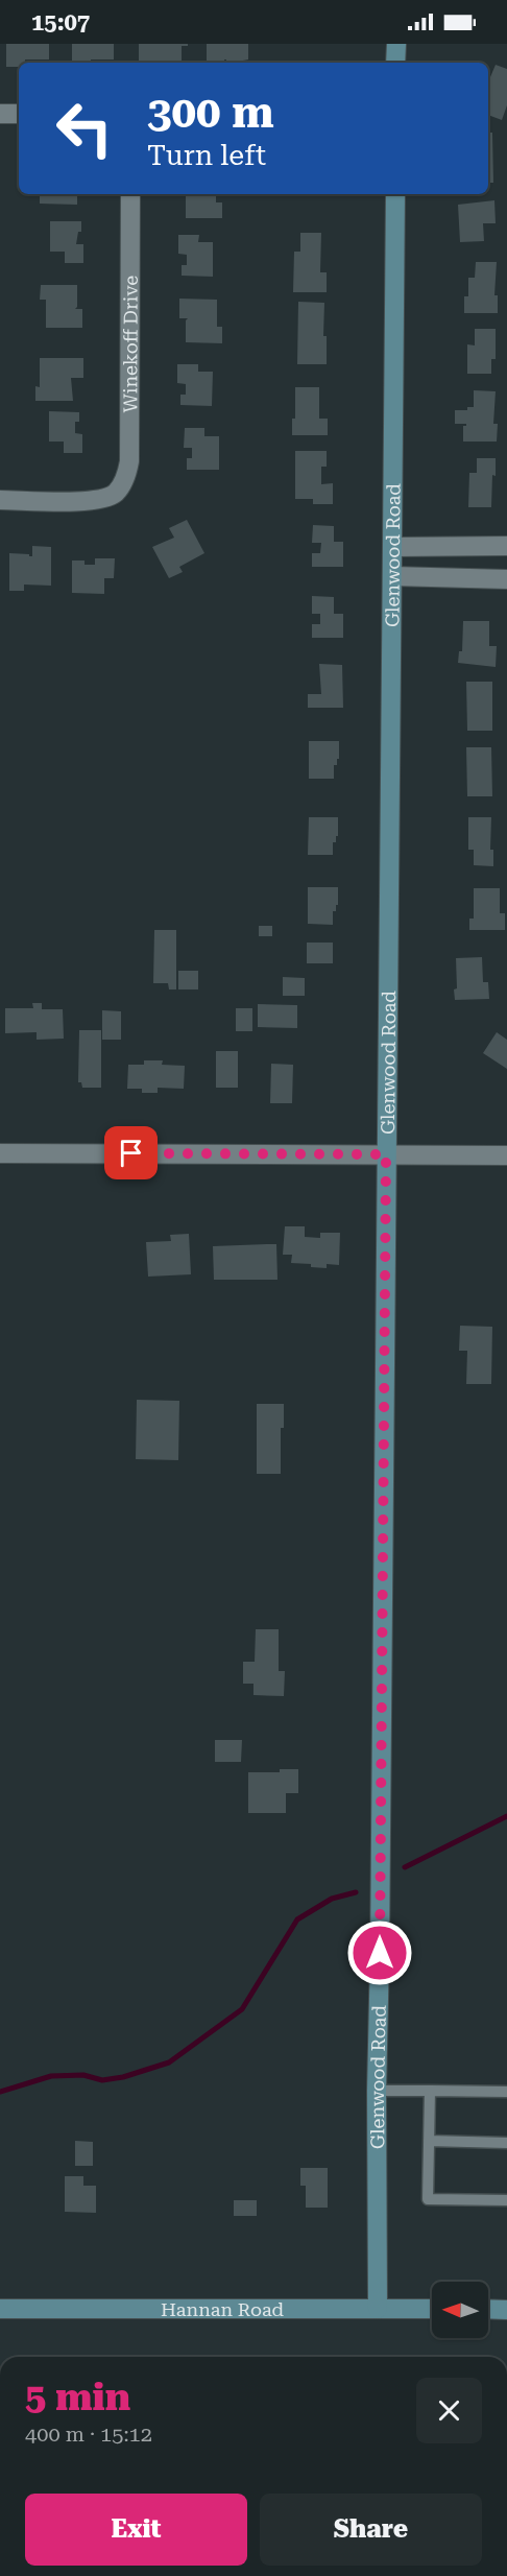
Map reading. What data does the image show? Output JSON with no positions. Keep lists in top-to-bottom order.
{
  "streets": {
    "street": ["Winekoff Drive", "Glenwood Road", "Hannan Road"]
  },
  "crossings": [
    ["Glenwood Road", "Hannan Road"]
  ],
  "north": "left",
  "page": {
    "status": "15:07",
    "turn": ["300 m", "Turn left"],
    "heading": ["5 min", "400 m · 15:12"],
    "buttons": ["Exit", "Share"]
  }
}
